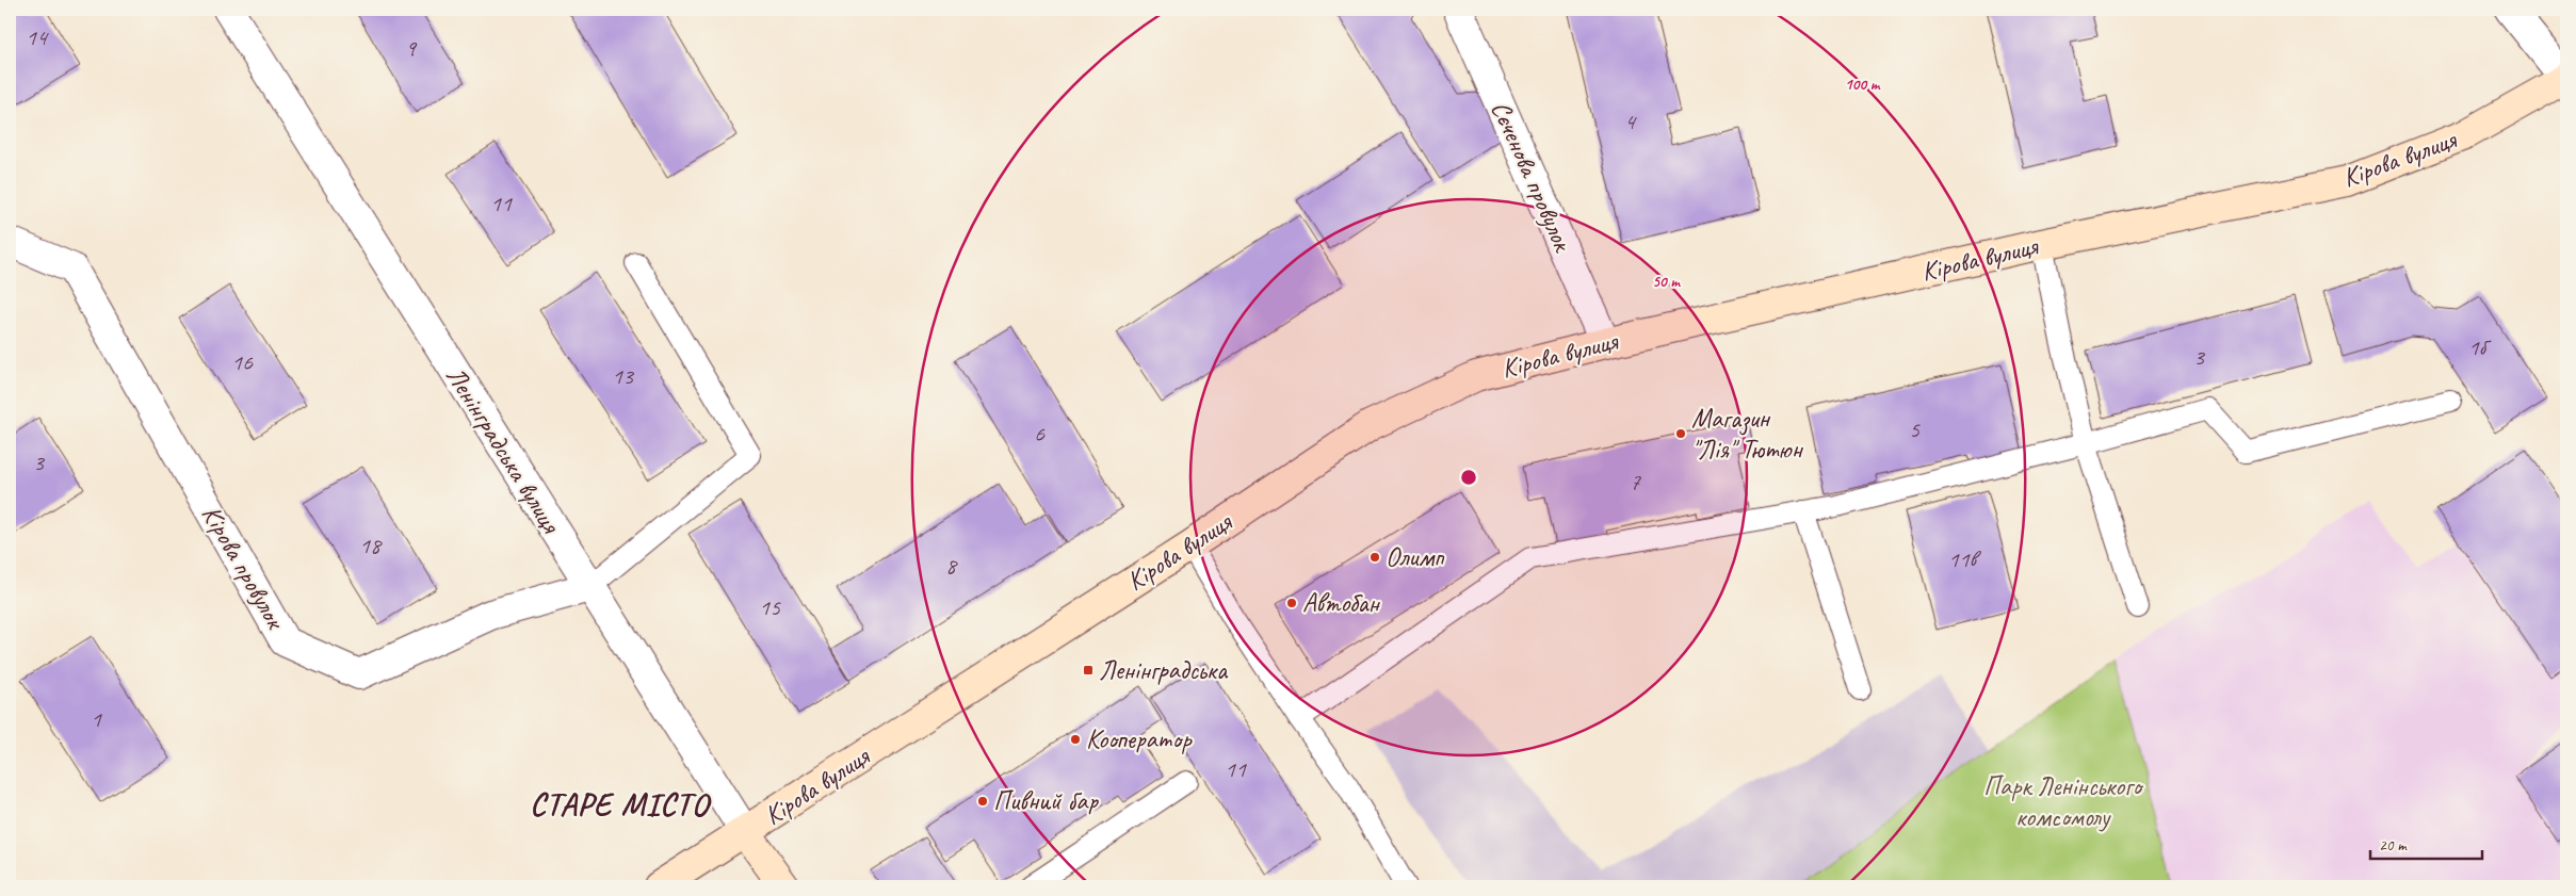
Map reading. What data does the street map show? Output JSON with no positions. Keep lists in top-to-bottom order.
{
  "streets": {
    "main road": ["Кірова вулиця", "Ленінградська вулиця"],
    "street": ["Сєченова провулок", "Кірова провулок"]
  },
  "crossings": [
    ["Кірова вулиця", "Сєченова провулок"],
    ["Кірова вулиця", "Ленінградська вулиця"],
    ["Ленінградська вулиця", "Кірова провулок"]
  ],
  "districts": ["СТАРЕ МІСТО"],
  "parks": ["Парк Ленінського комсомолу"],
  "places": {
    "other": [
      "Магазин \"Лія\" Тютюн",
      "Олимп",
      "Автобан",
      "Кооператор",
      "Пивний бар"
    ],
    "transit": ["Ленінградська"]
  },
  "house_numbers": [
    "14",
    "9",
    "4",
    "11",
    "1б",
    "3",
    "16",
    "13",
    "5",
    "6",
    "3",
    "7",
    "18",
    "11в",
    "8",
    "15",
    "1",
    "11"
  ],
  "scale_bar": "20 m",
  "rings": ["100 m", "50 m"]
}
